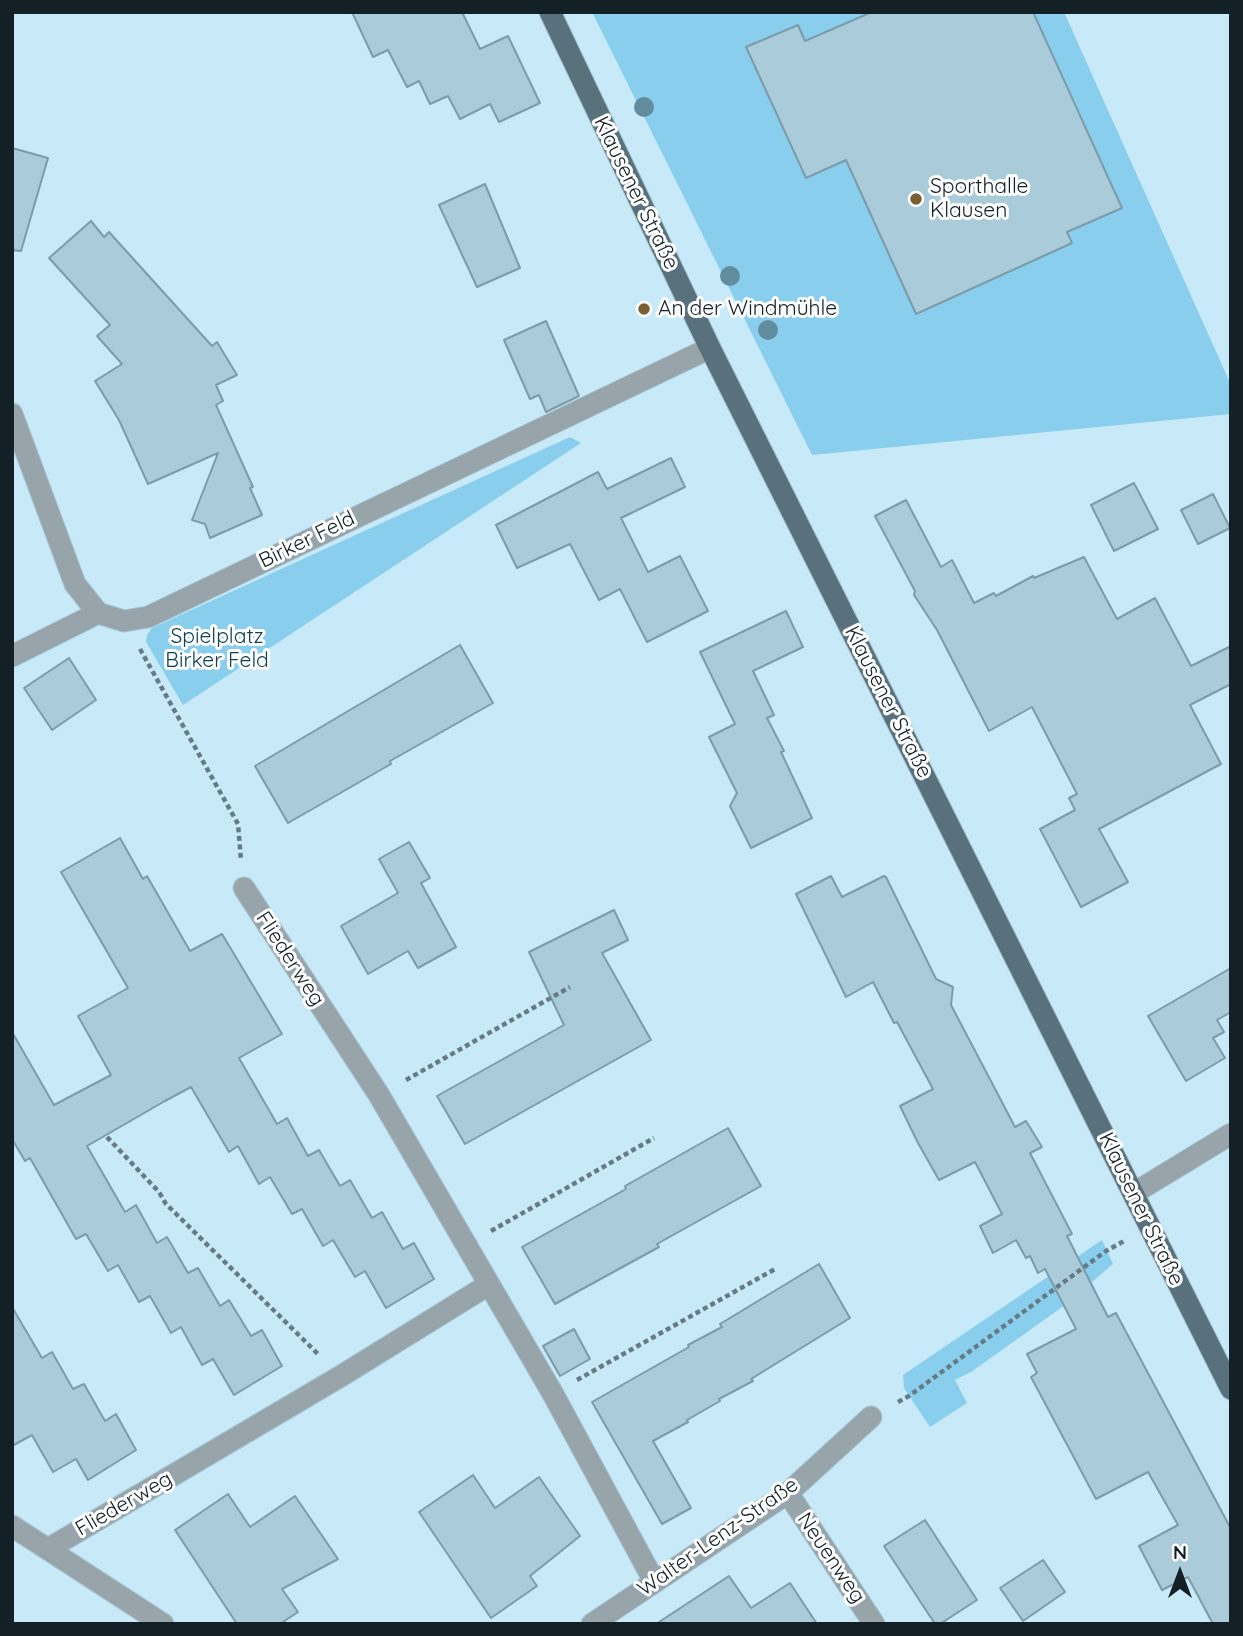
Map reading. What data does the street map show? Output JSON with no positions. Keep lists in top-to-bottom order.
{
  "streets": {
    "main road": ["Klausener Straße"],
    "street": [
      "Birker Feld",
      "Fliederweg",
      "Walter-Lenz-Straße",
      "Neuenweg"
    ]
  },
  "crossings": [
    ["Klausener Straße", "Birker Feld"],
    ["Birker Feld", "Fliederweg"],
    ["Fliederweg", "Walter-Lenz-Straße"],
    ["Walter-Lenz-Straße", "Neuenweg"]
  ],
  "parks": ["Spielplatz Birker Feld"],
  "places": ["Sporthalle Klausen", "An der Windmühle"],
  "north": "top"
}
